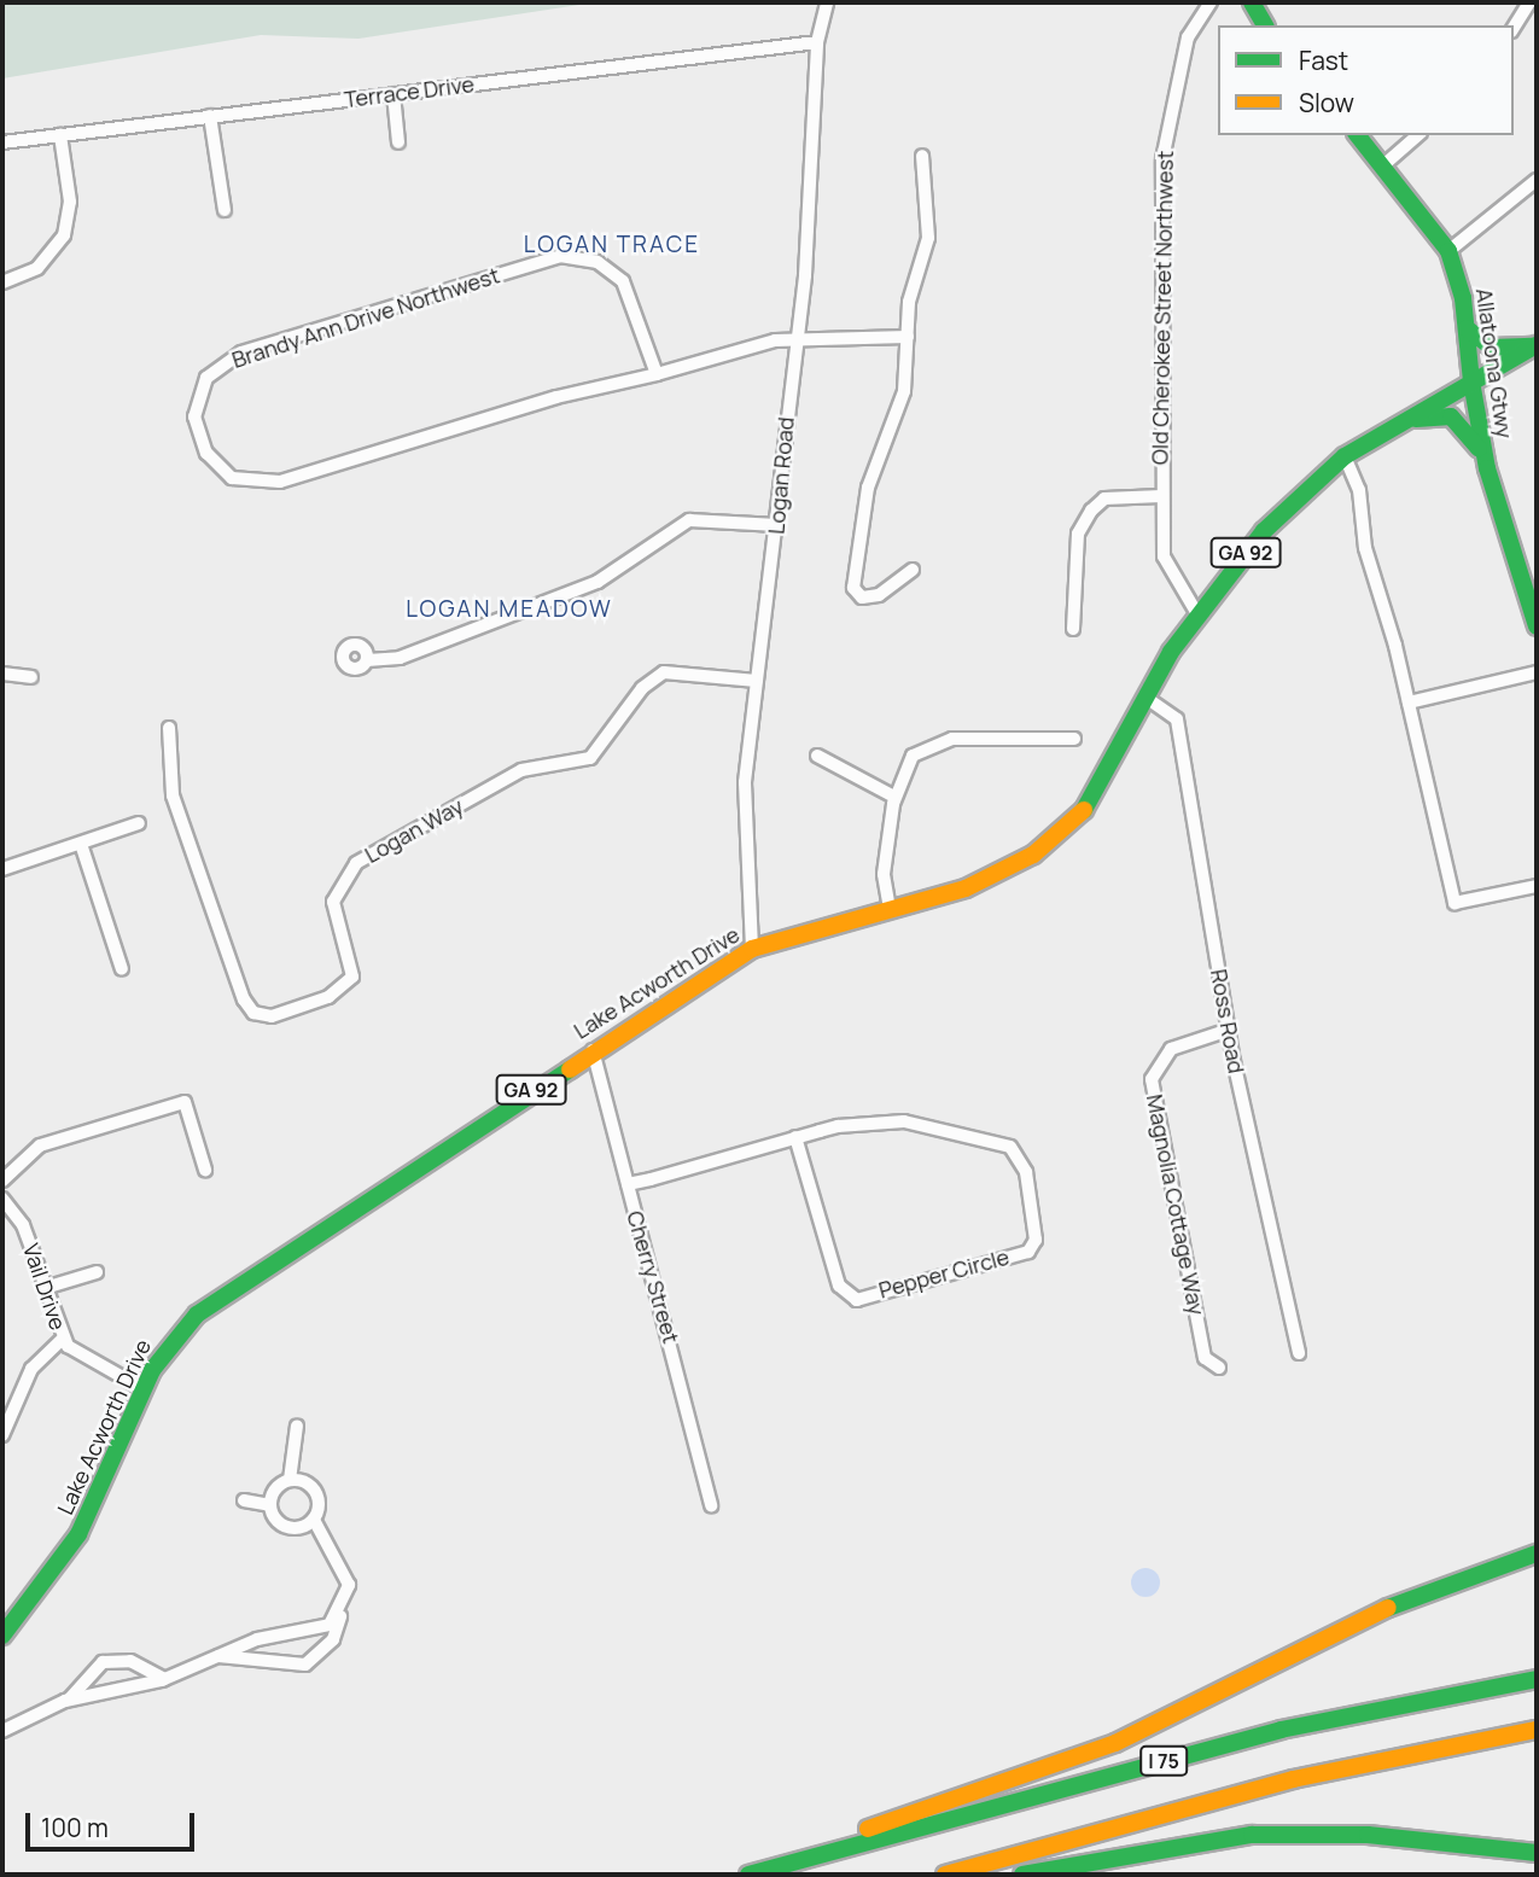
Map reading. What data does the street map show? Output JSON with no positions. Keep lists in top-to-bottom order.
{
  "streets": {
    "main road": [
      "Allatoona Gtwy",
      "GA 92",
      "Lake Acworth Drive",
      "I 75"
    ],
    "street": [
      "Terrace Drive",
      "Old Cherokee Street Northwest",
      "Brandy Ann Drive Northwest",
      "Logan Road",
      "Logan Way",
      "Ross Road",
      "Magnolia Cottage Way",
      "Pepper Circle",
      "Cherry Street",
      "Vail Drive"
    ]
  },
  "crossings": [
    ["Terrace Drive", "Logan Road"],
    ["Old Cherokee Street Northwest", "Lake Acworth Drive"],
    ["Brandy Ann Drive Northwest", "Logan Road"],
    ["Allatoona Gtwy", "Lake Acworth Drive"],
    ["Logan Road", "Logan Way"],
    ["Logan Road", "Lake Acworth Drive"],
    ["Lake Acworth Drive", "Ross Road"],
    ["Lake Acworth Drive", "Cherry Street"],
    ["Lake Acworth Drive", "Vail Drive"],
    ["Ross Road", "Magnolia Cottage Way"],
    ["Pepper Circle", "Cherry Street"]
  ],
  "districts": ["LOGAN TRACE", "LOGAN MEADOW"],
  "legend": ["Fast", "Slow"],
  "scale_bar": "100 m"
}
